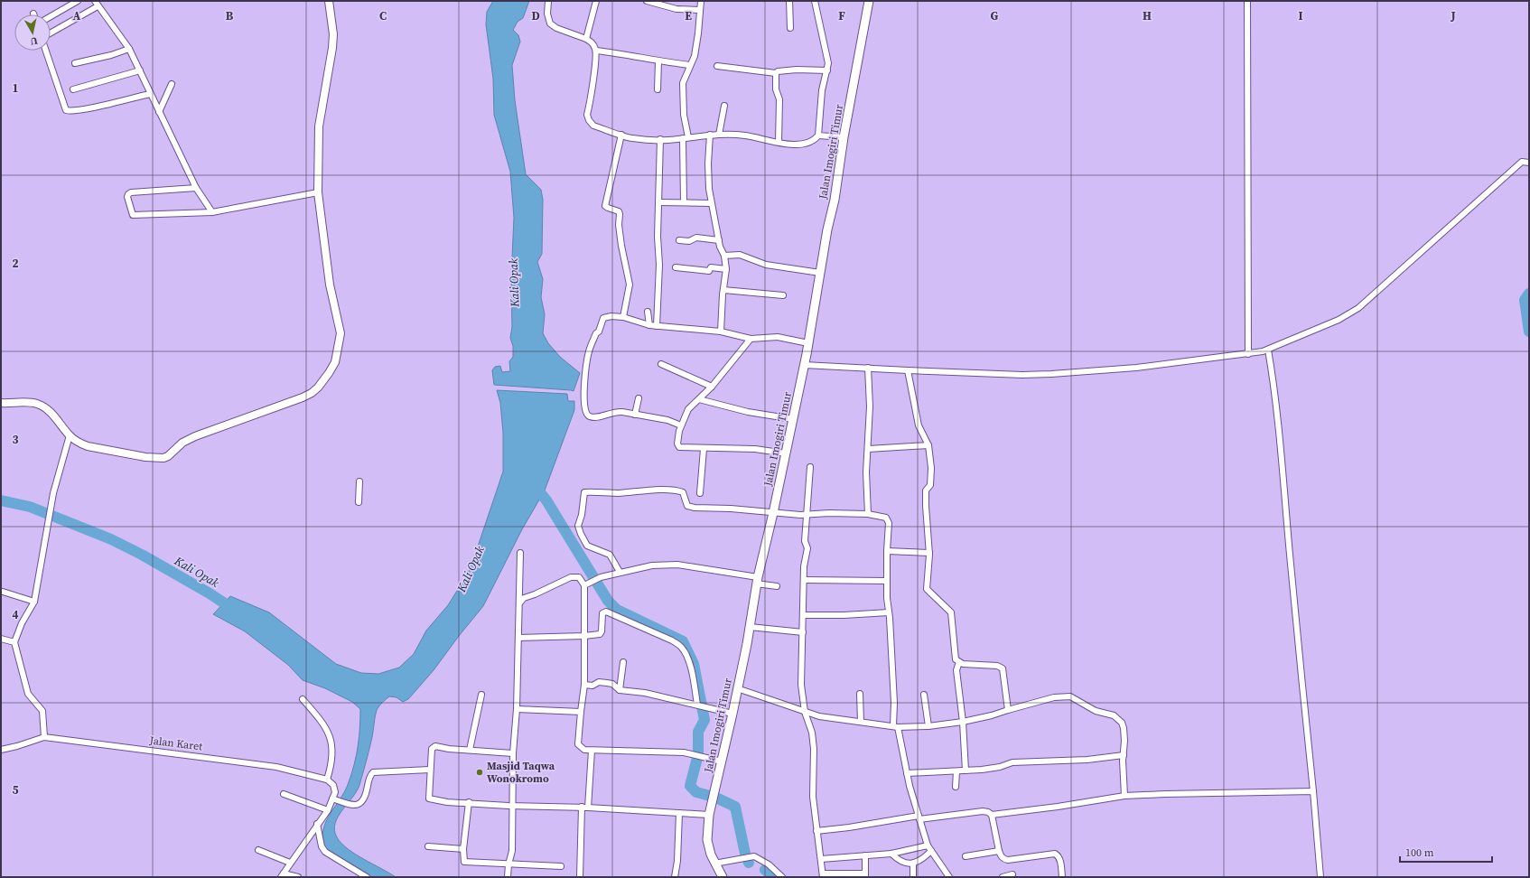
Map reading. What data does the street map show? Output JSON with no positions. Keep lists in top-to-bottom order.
{
  "streets": {
    "main road": ["Jalan Imogiri Timur"],
    "street": ["Jalan Karet"]
  },
  "water": ["Kali Opak"],
  "places": ["Masjid Taqwa Wonokromo"],
  "scale_bar": "100 m",
  "north": "bottom",
  "grid": {
    "columns": [
      "A",
      "B",
      "C",
      "D",
      "E",
      "F",
      "G",
      "H",
      "I",
      "J"
    ],
    "rows": [
      "1",
      "2",
      "3",
      "4",
      "5"
    ]
  }
}
